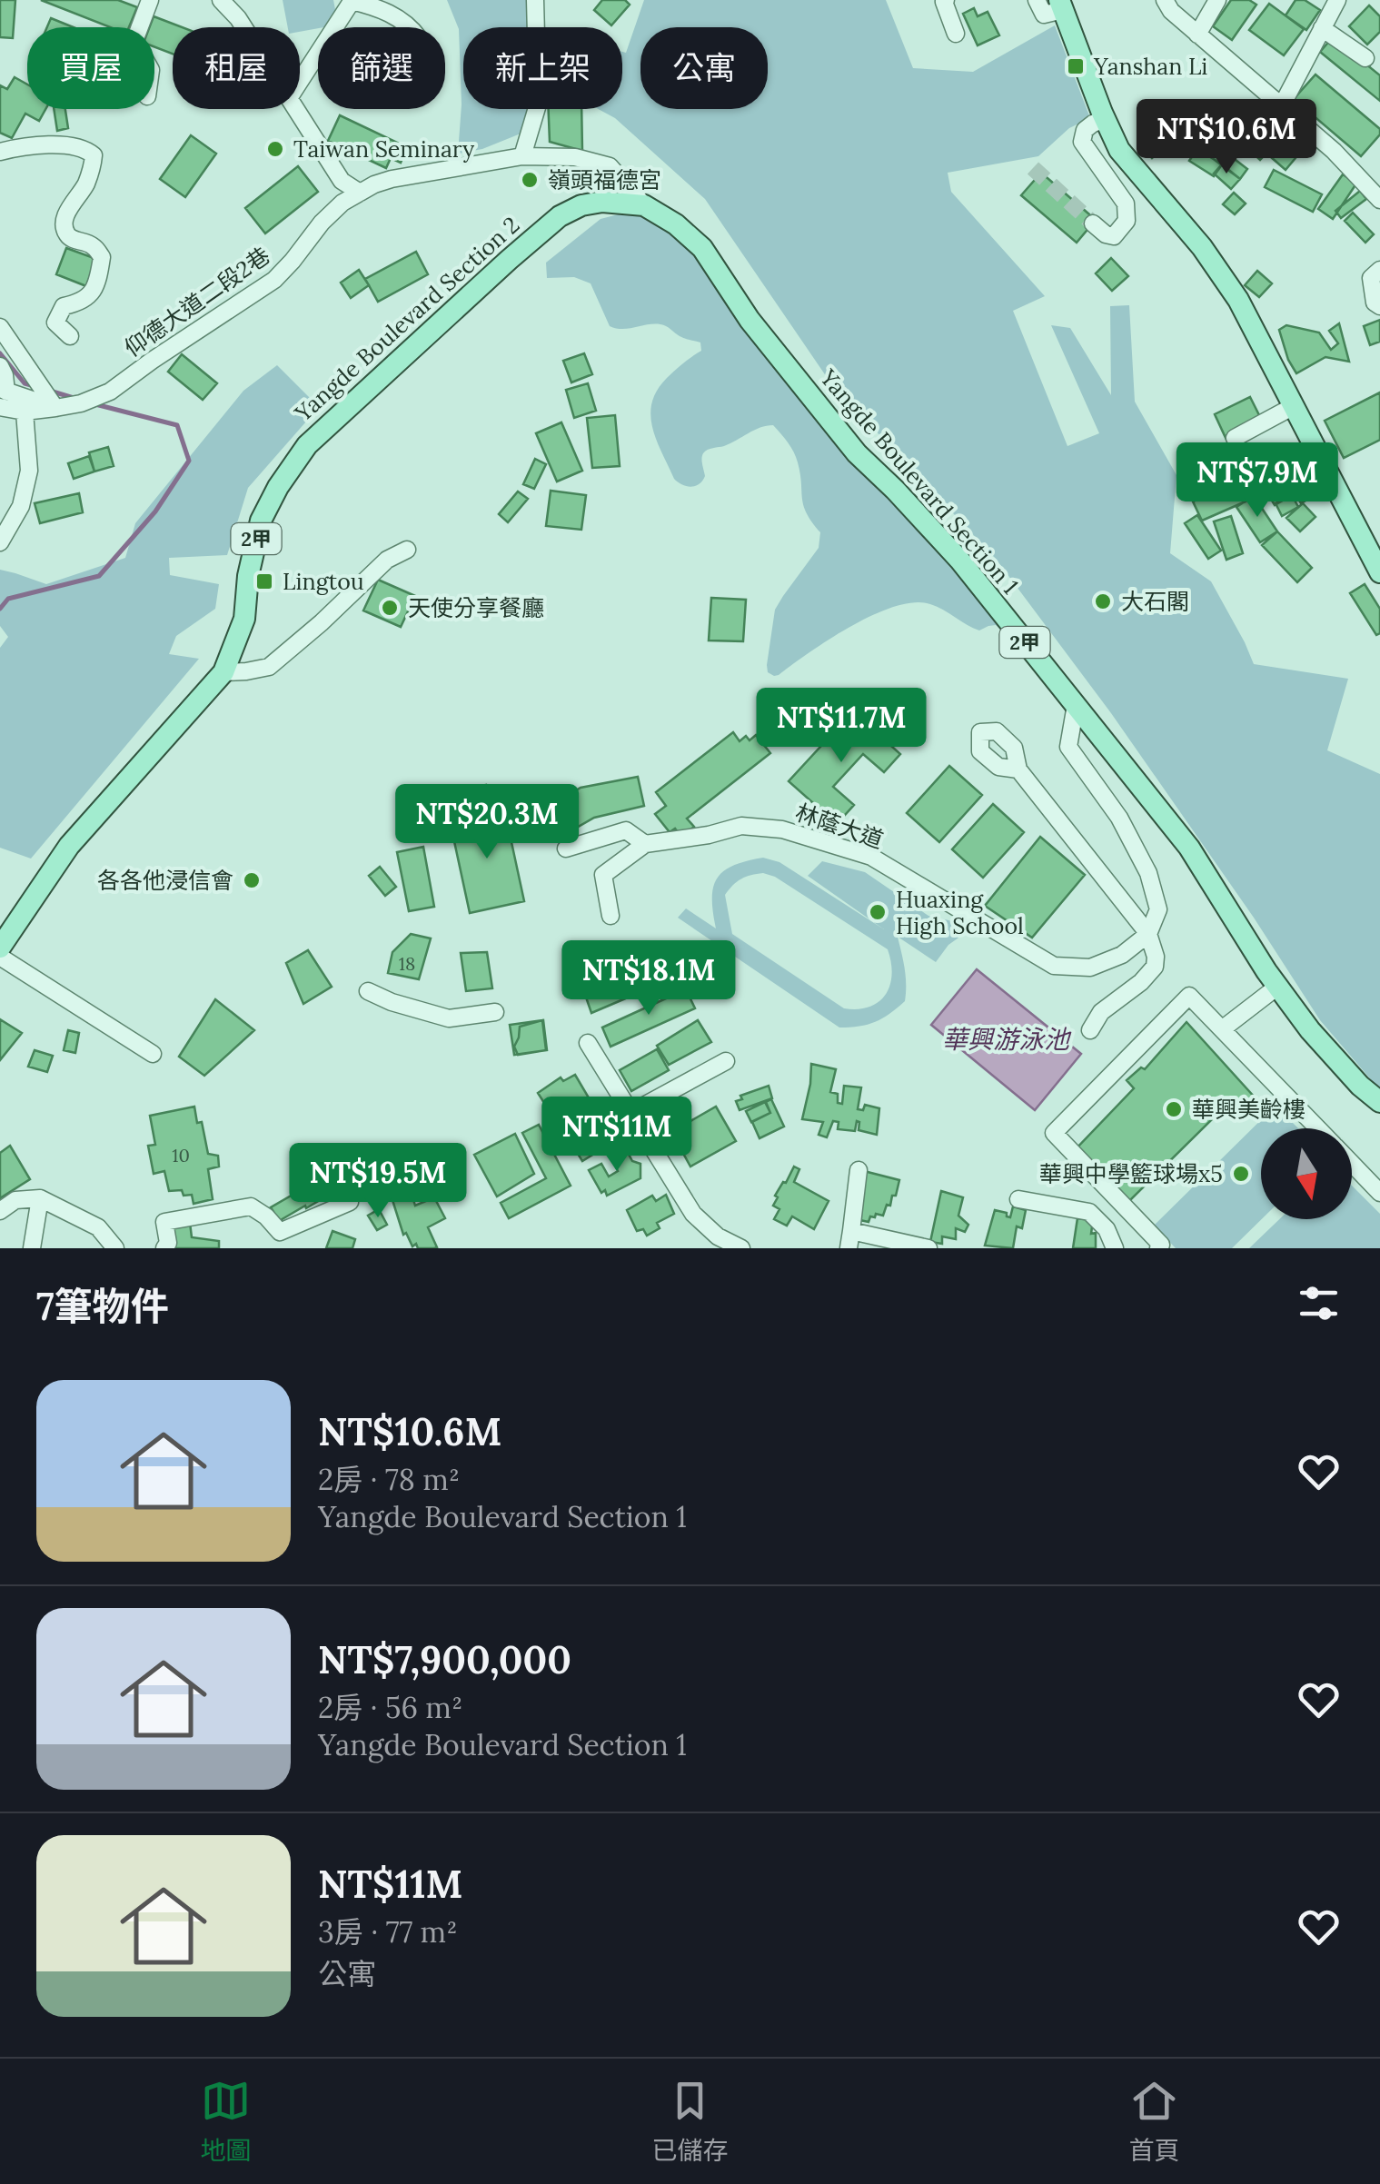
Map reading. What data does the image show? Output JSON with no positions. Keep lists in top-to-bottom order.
{
  "streets": {
    "main road": ["Yangde Boulevard Section 2", "Yangde Boulevard Section 1", "2甲"],
    "street": ["仰德大道二段2巷", "林蔭大道"]
  },
  "crossings": [
    ["仰德大道二段2巷", "Yangde Boulevard Section 2"],
    ["仰德大道二段2巷", "Yangde Boulevard Section 1"],
    ["Yangde Boulevard Section 2", "Yangde Boulevard Section 1"]
  ],
  "water": ["華興游泳池"],
  "places": {
    "transit": ["Yanshan Li", "Lingtou"],
    "other": [
      "Taiwan Seminary",
      "嶺頭福德宮",
      "大石閣",
      "天使分享餐廳",
      "各各他浸信會",
      "Huaxing High School",
      "華興美齡樓",
      "華興中學籃球場x5"
    ]
  },
  "house_numbers": ["18", "10"],
  "north": "bottom",
  "page": {
    "chip": [
      "買屋",
      "租屋",
      "篩選",
      "新上架",
      "公寓"
    ],
    "price": [
      "NT$10.6M",
      "NT$7.9M",
      "NT$11.7M",
      "NT$20.3M",
      "NT$18.1M",
      "NT$11M",
      "NT$19.5M"
    ],
    "heading": "7筆物件",
    "list": [
      {
        "name": "NT$10.6M",
        "note": "2房 · 78 m² · Yangde Boulevard Section 1"
      },
      {
        "name": "NT$7,900,000",
        "note": "2房 · 56 m² · Yangde Boulevard Section 1"
      },
      {
        "name": "NT$11M",
        "note": "3房 · 77 m² · 公寓"
      }
    ],
    "tabs": ["地圖", "已儲存", "首頁"]
  }
}
